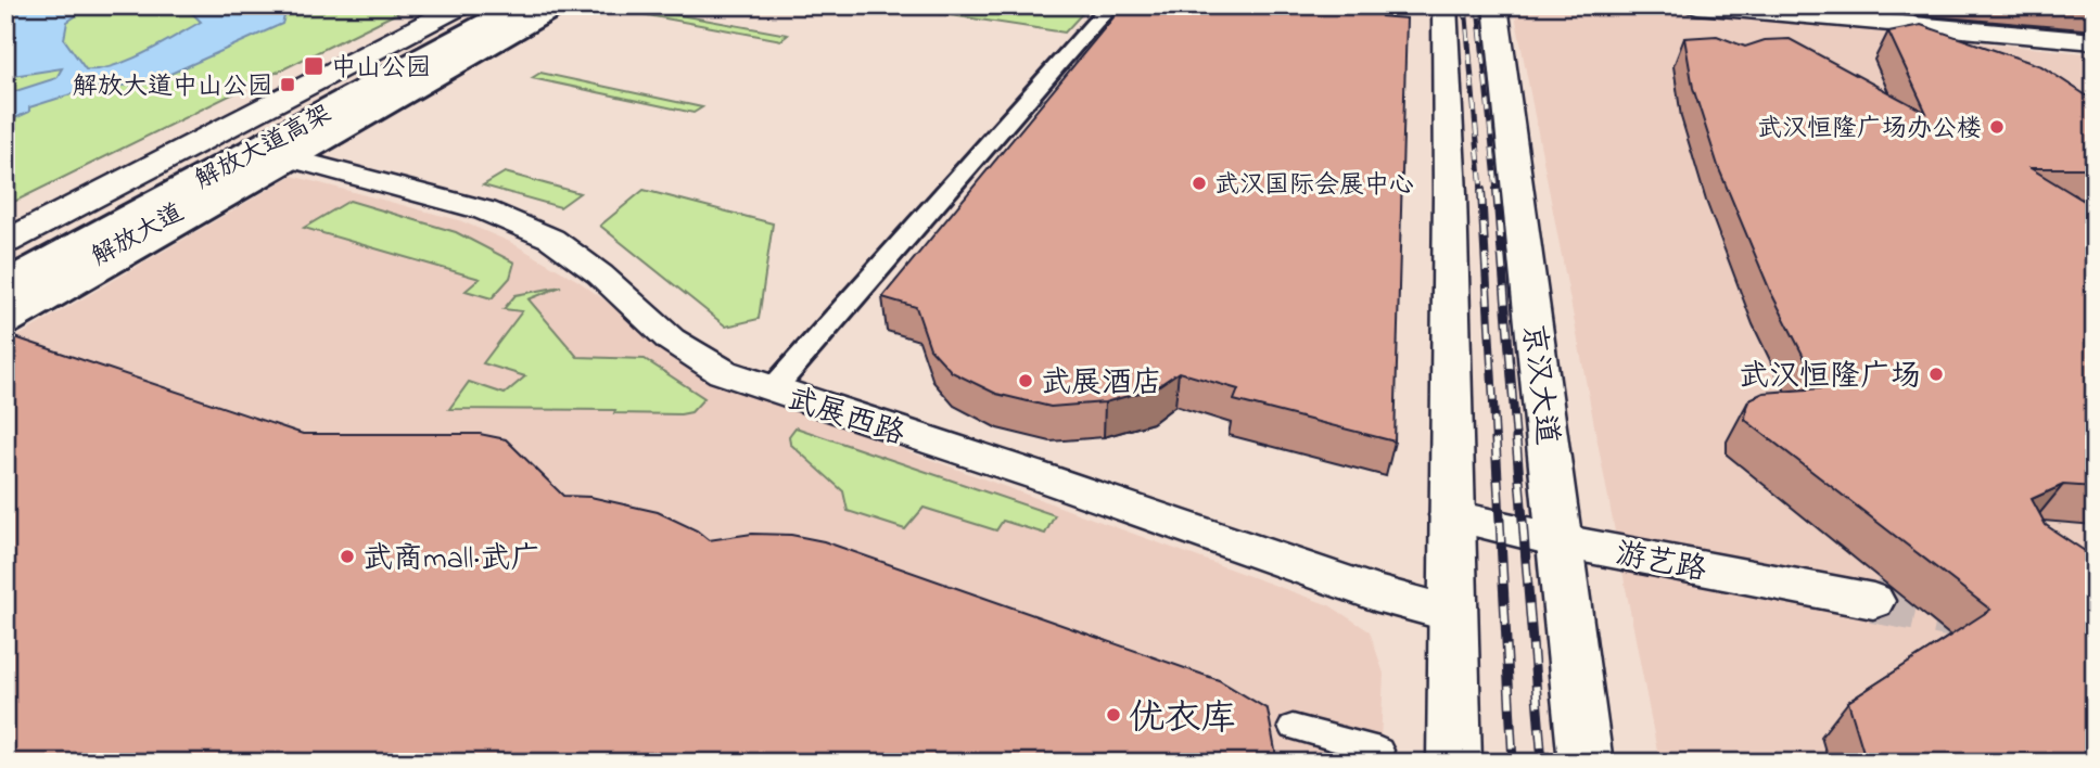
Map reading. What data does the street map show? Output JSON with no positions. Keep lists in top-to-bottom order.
{
  "streets": {
    "main road": ["解放大道高架", "解放大道", "京汉大道"],
    "street": ["武展西路", "游艺路"]
  },
  "crossings": [
    ["解放大道", "武展西路"],
    ["京汉大道", "游艺路"]
  ],
  "places": {
    "transit": ["中山公园", "解放大道中山公园"],
    "other": [
      "武汉恒隆广场办公楼",
      "武汉国际会展中心",
      "武汉恒隆广场",
      "武展酒店",
      "武商mall·武广",
      "优衣库"
    ]
  }
}
